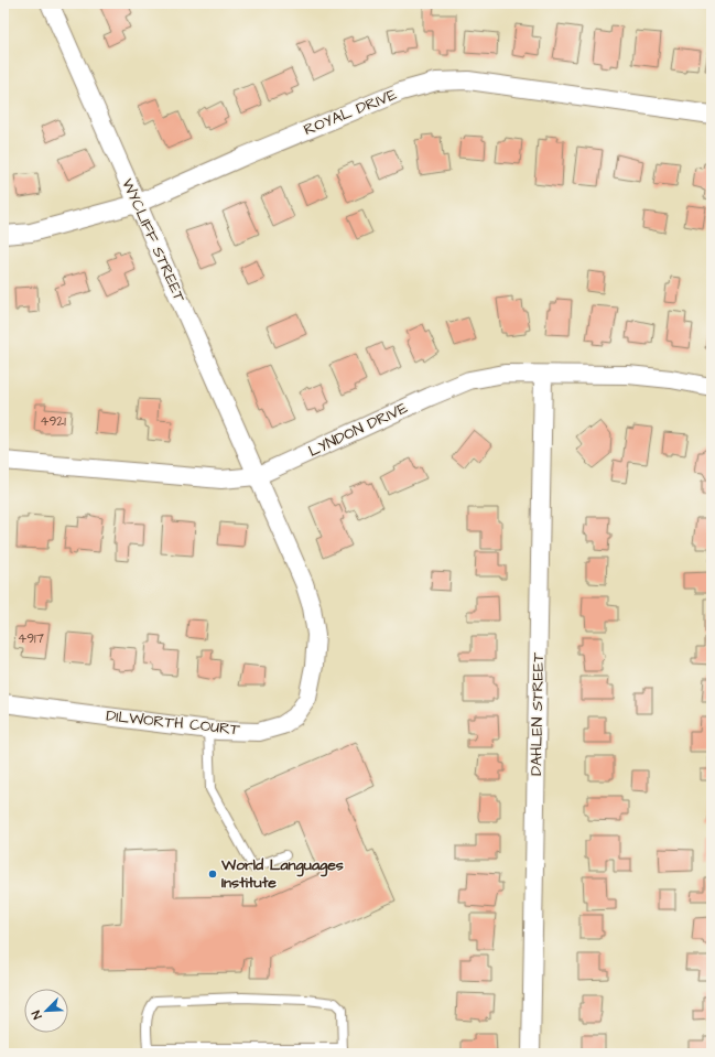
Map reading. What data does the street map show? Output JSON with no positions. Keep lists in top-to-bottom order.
{
  "streets": {
    "street": [
      "ROYAL DRIVE",
      "WYCLIFF STREET",
      "LYNDON DRIVE",
      "DAHLEN STREET",
      "DILWORTH COURT"
    ]
  },
  "crossings": [
    ["ROYAL DRIVE", "WYCLIFF STREET"],
    ["WYCLIFF STREET", "LYNDON DRIVE"],
    ["WYCLIFF STREET", "DILWORTH COURT"],
    ["LYNDON DRIVE", "DAHLEN STREET"],
    ["LYNDON DRIVE", "DILWORTH COURT"]
  ],
  "places": ["World Languages Institute"],
  "house_numbers": ["4921", "4917"],
  "north": "bottom left"
}
